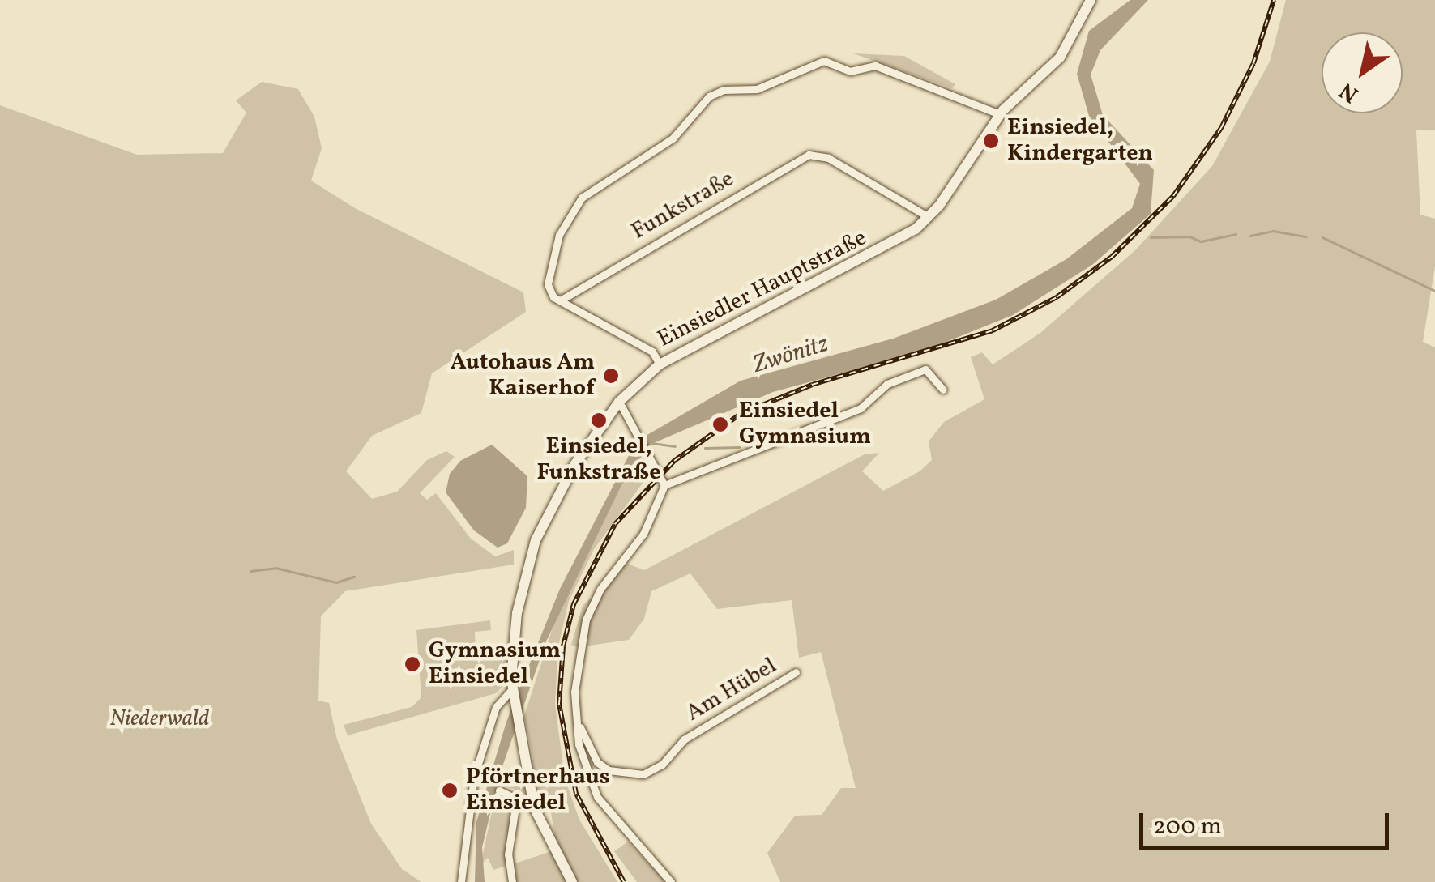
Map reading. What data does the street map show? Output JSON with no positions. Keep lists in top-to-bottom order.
{
  "streets": {
    "main road": ["Einsiedler Hauptstraße"],
    "street": ["Funkstraße", "Am Hübel"]
  },
  "crossings": [
    ["Funkstraße", "Einsiedler Hauptstraße"]
  ],
  "water": ["Zwönitz"],
  "parks": ["Niederwald"],
  "places": [
    "Einsiedel, Kindergarten",
    "Autohaus Am Kaiserhof",
    "Einsiedel, Funkstraße",
    "Einsiedel Gymnasium",
    "Gymnasium Einsiedel",
    "Pförtnerhaus Einsiedel"
  ],
  "scale_bar": "200 m",
  "north": "bottom left"
}
